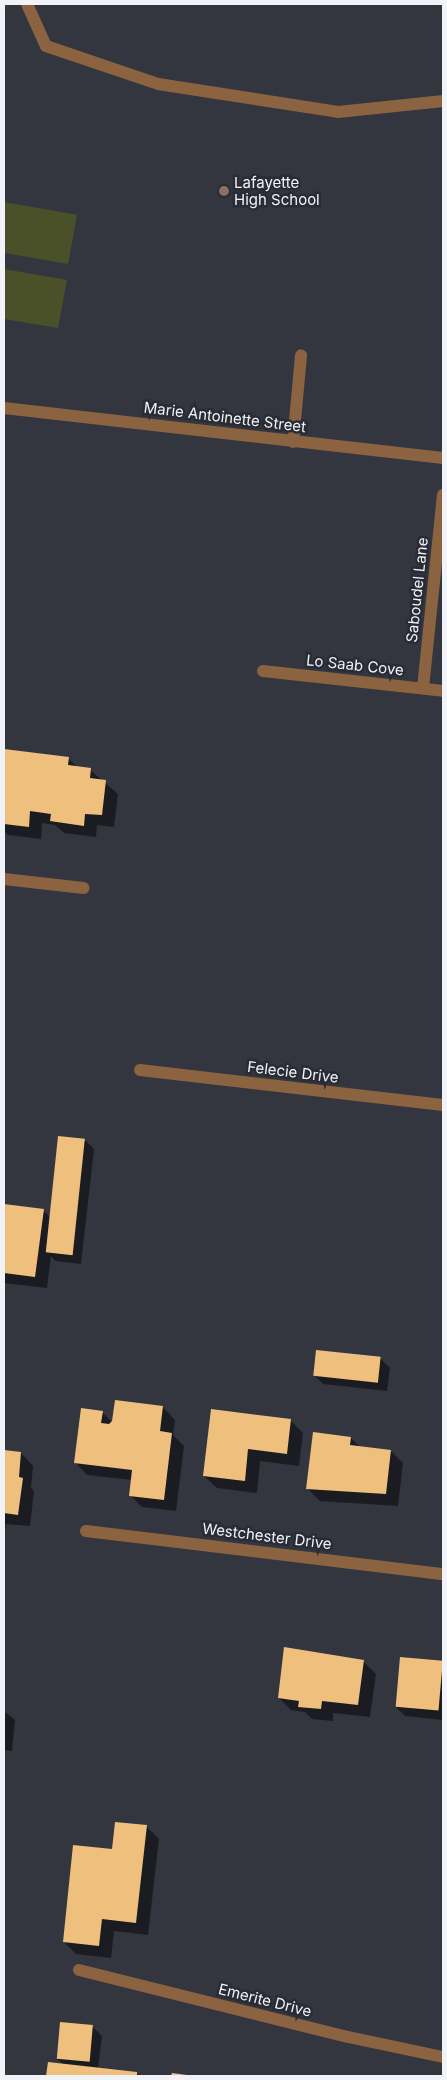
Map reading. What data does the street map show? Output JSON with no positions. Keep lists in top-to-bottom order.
{
  "streets": {
    "street": [
      "Marie Antoinette Street",
      "Saboudel Lane",
      "Lo Saab Cove",
      "Felecie Drive",
      "Westchester Drive",
      "Emerite Drive"
    ]
  },
  "crossings": [
    ["Saboudel Lane", "Lo Saab Cove"]
  ],
  "places": ["Lafayette High School"]
}
